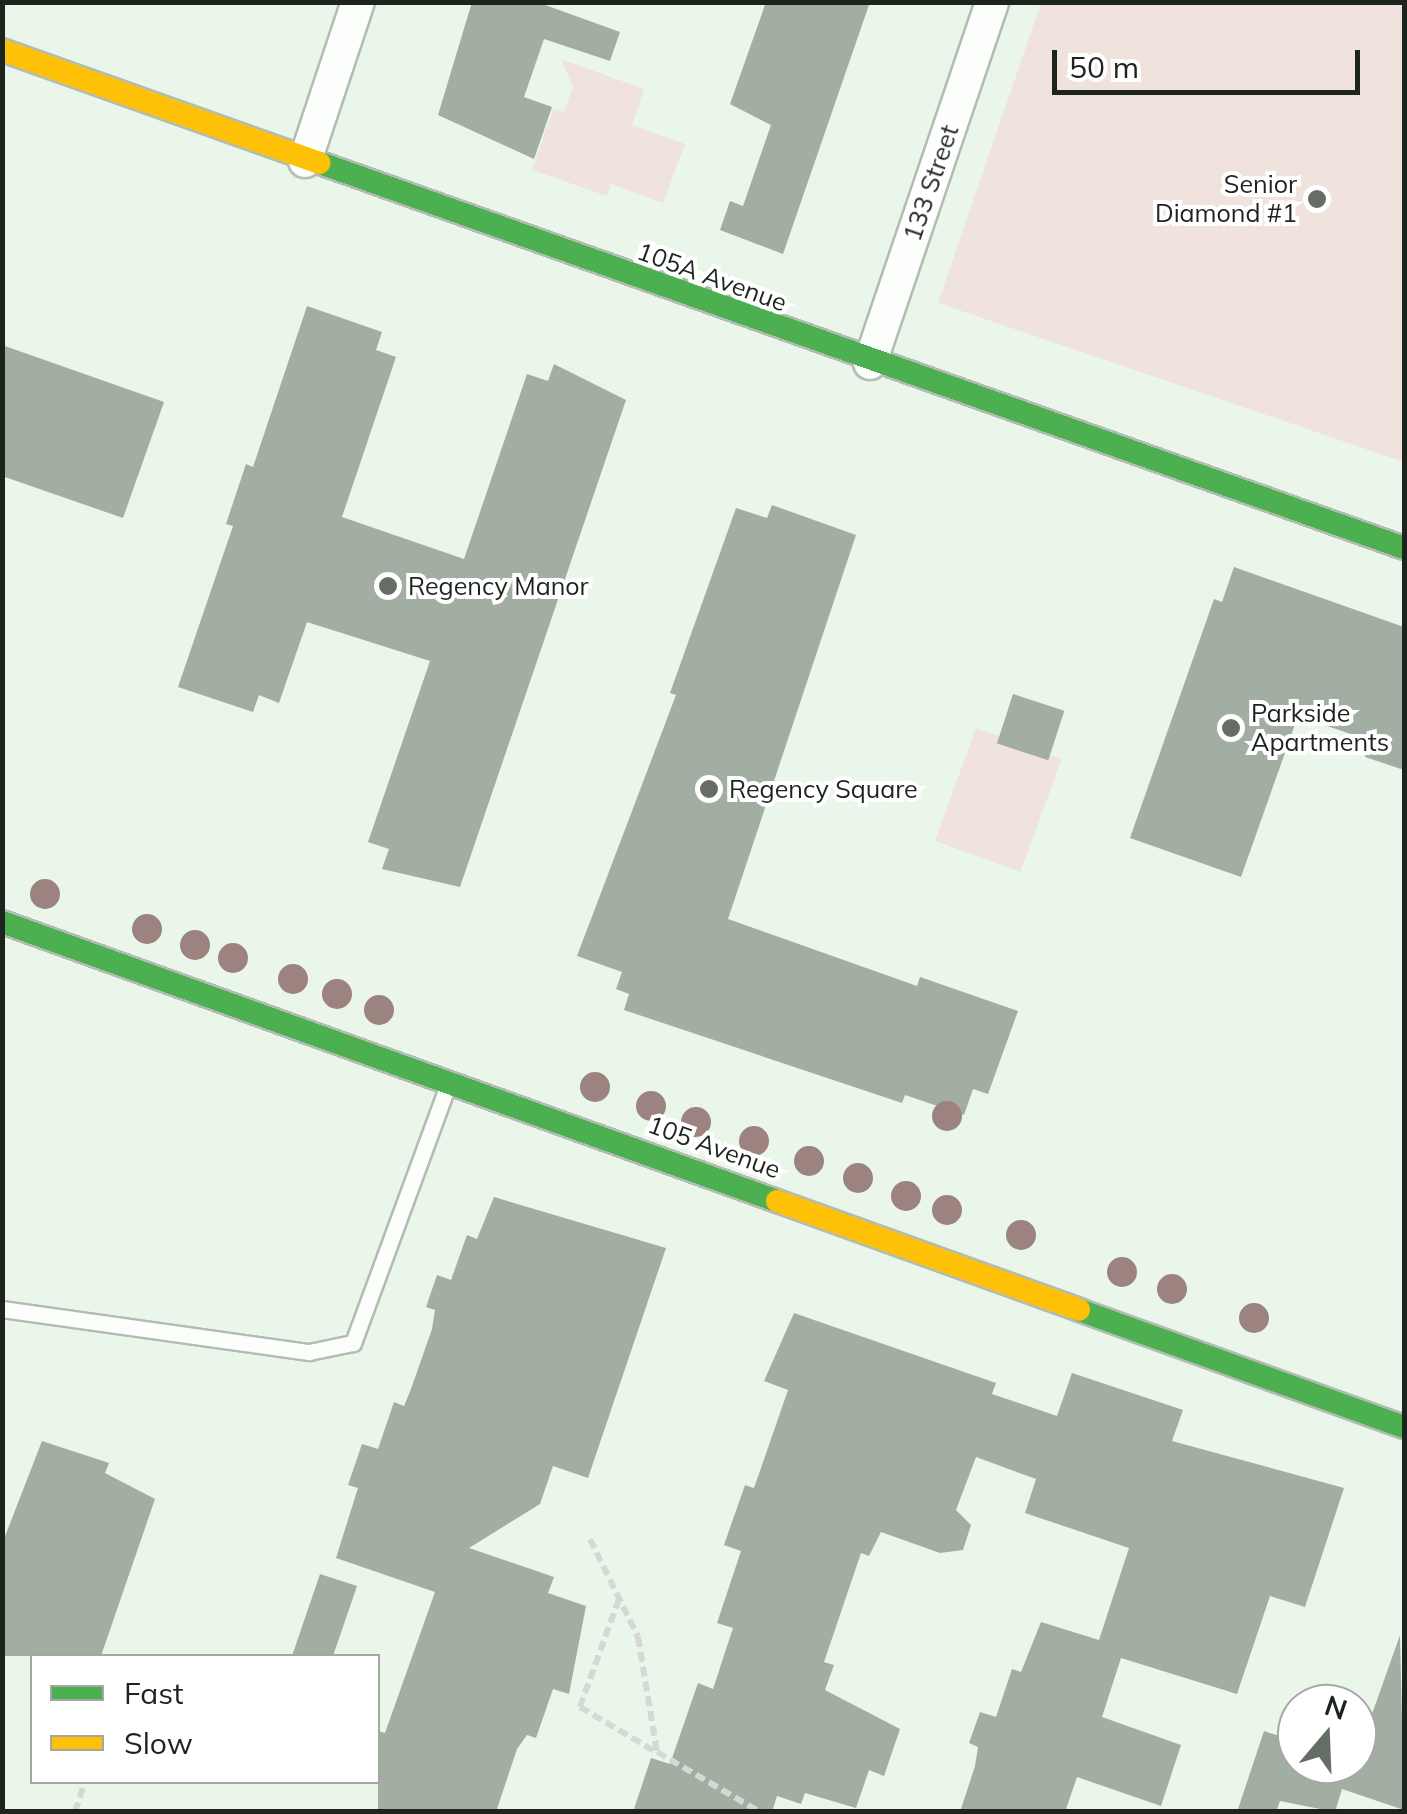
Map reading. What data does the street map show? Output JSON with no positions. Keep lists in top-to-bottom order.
{
  "streets": {
    "street": ["133 Street", "105A Avenue", "105 Avenue"]
  },
  "crossings": [
    ["133 Street", "105A Avenue"]
  ],
  "places": [
    "Senior Diamond #1",
    "Regency Manor",
    "Parkside Apartments",
    "Regency Square"
  ],
  "legend": ["Fast", "Slow"],
  "scale_bar": "50 m",
  "north": "top"
}
